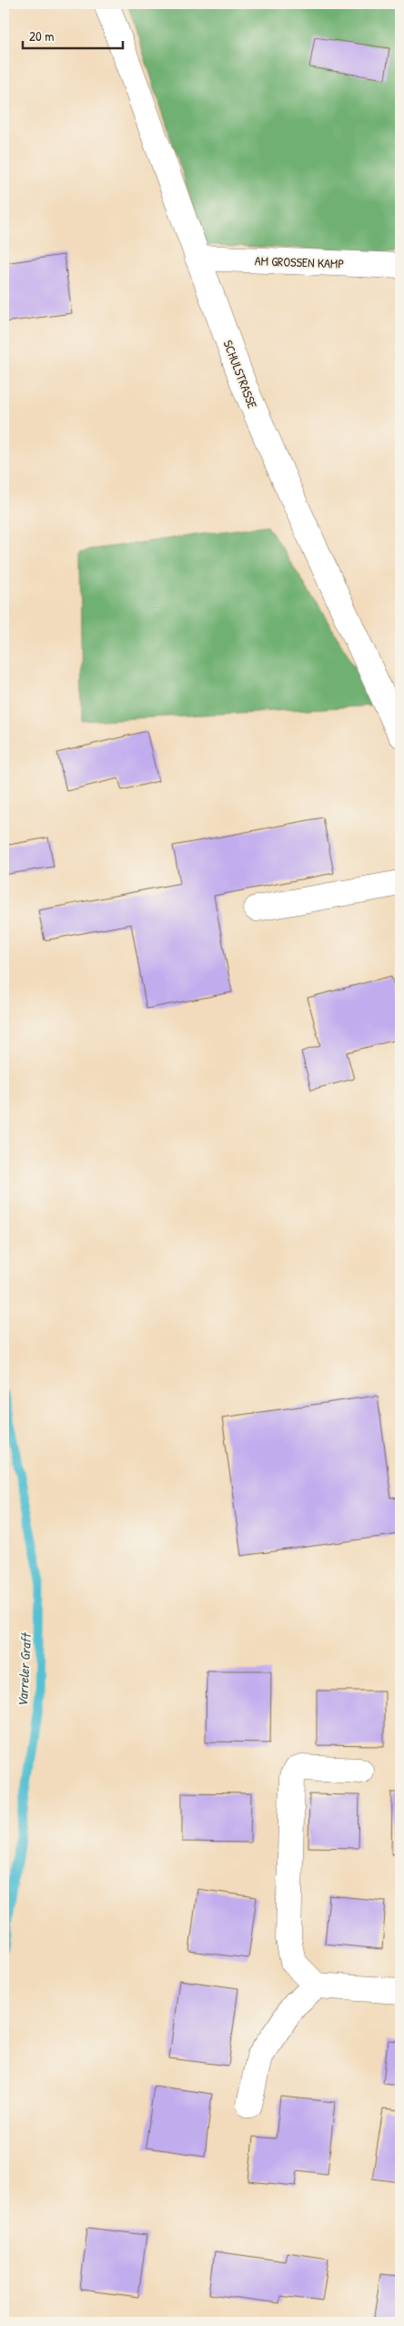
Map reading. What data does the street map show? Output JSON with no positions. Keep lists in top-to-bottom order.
{
  "streets": {
    "street": ["AM GROSSEN KAMP", "SCHULSTRASSE"]
  },
  "crossings": [
    ["AM GROSSEN KAMP", "SCHULSTRASSE"]
  ],
  "water": ["Varreler Graft"],
  "scale_bar": "20 m"
}
